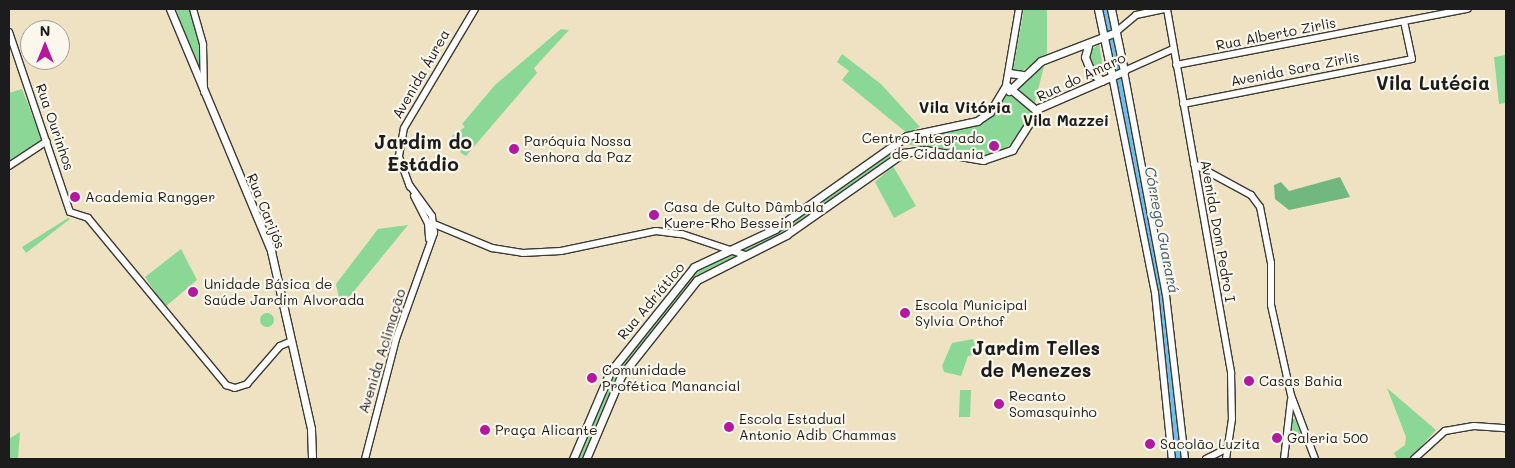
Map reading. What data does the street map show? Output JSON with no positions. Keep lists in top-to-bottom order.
{
  "streets": {
    "main road": ["Rua do Amaro", "Rua Carijós", "Rua Adriático"],
    "street": [
      "Rua Alberto Zirlis",
      "Avenida Sara Zirlis",
      "Avenida Áurea",
      "Rua Ourinhos",
      "Avenida Dom Pedro I",
      "Avenida Aclimação"
    ]
  },
  "crossings": [
    ["Rua Alberto Zirlis", "Avenida Sara Zirlis"],
    ["Rua Alberto Zirlis", "Avenida Dom Pedro I"],
    ["Avenida Sara Zirlis", "Avenida Dom Pedro I"],
    ["Avenida Áurea", "Avenida Aclimação"],
    ["Rua do Amaro", "Avenida Dom Pedro I"],
    ["Rua do Amaro", "Rua Adriático"],
    ["Rua Ourinhos", "Rua Carijós"]
  ],
  "districts": [
    "Vila Lutécia",
    "Vila Vitória",
    "Vila Mazzei",
    "Jardim do Estádio",
    "Jardim Telles de Menezes"
  ],
  "water": ["Córrego Guarará"],
  "places": [
    "Centro Integrado de Cidadania",
    "Paróquia Nossa Senhora da Paz",
    "Academia Rangger",
    "Casa de Culto Dâmbala Kuere-Rho Bessein",
    "Unidade Básica de Saúde Jardim Alvorada",
    "Escola Municipal Sylvia Orthof",
    "Comunidade Profética Manancial",
    "Casas Bahia",
    "Recanto Somasquinho",
    "Escola Estadual Antonio Adib Chammas",
    "Praça Alicante",
    "Galeria 500",
    "Sacolão Luzita"
  ],
  "north": "top"
}
